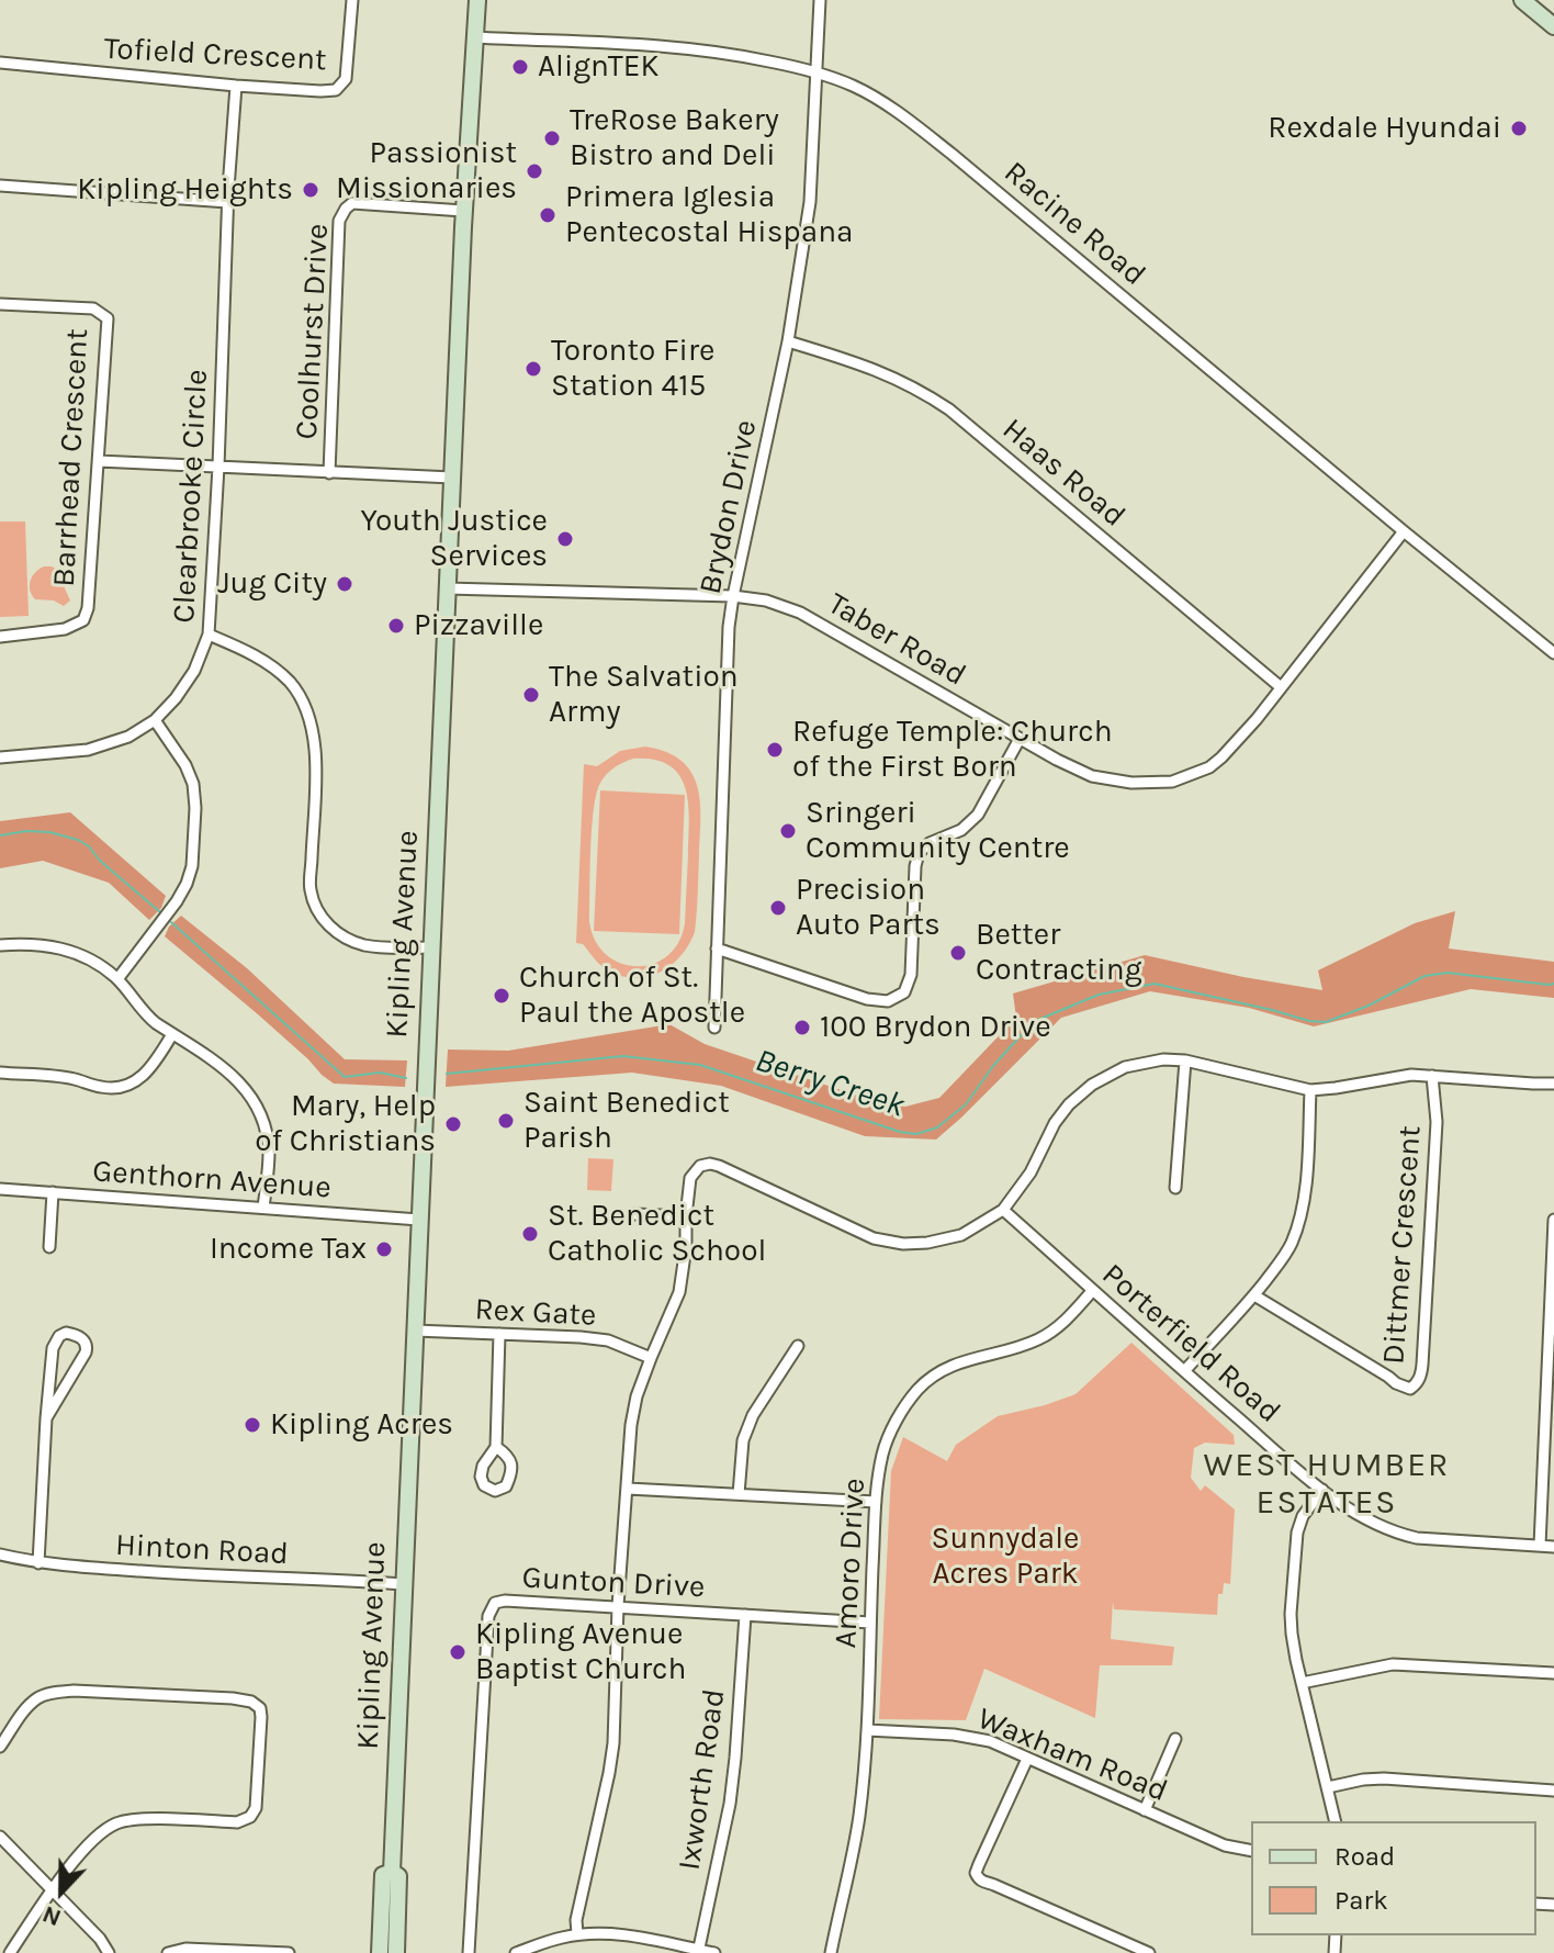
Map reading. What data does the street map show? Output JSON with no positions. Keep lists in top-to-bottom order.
{
  "streets": {
    "main road": ["Kipling Avenue"],
    "street": [
      "Tofield Crescent",
      "Racine Road",
      "Coolhurst Drive",
      "Barrhead Crescent",
      "Haas Road",
      "Clearbrooke Circle",
      "Brydon Drive",
      "Taber Road",
      "Genthorn Avenue",
      "Dittmer Crescent",
      "Rex Gate",
      "Porterfield Road",
      "Hinton Road",
      "Amoro Drive",
      "Gunton Drive",
      "Waxham Road",
      "Ixworth Road"
    ]
  },
  "crossings": [
    ["Tofield Crescent", "Clearbrooke Circle"],
    ["Racine Road", "Brydon Drive"],
    ["Racine Road", "Taber Road"],
    ["Racine Road", "Kipling Avenue"],
    ["Coolhurst Drive", "Kipling Avenue"],
    ["Haas Road", "Brydon Drive"],
    ["Haas Road", "Taber Road"],
    ["Brydon Drive", "Taber Road"],
    ["Taber Road", "Kipling Avenue"],
    ["Kipling Avenue", "Genthorn Avenue"],
    ["Kipling Avenue", "Rex Gate"],
    ["Kipling Avenue", "Hinton Road"],
    ["Dittmer Crescent", "Porterfield Road"],
    ["Dittmer Crescent", "Amoro Drive"],
    ["Porterfield Road", "Amoro Drive"],
    ["Amoro Drive", "Gunton Drive"],
    ["Amoro Drive", "Waxham Road"],
    ["Gunton Drive", "Ixworth Road"]
  ],
  "districts": ["WEST HUMBER ESTATES"],
  "water": ["Berry Creek"],
  "parks": ["Sunnydale Acres Park"],
  "places": [
    "AlignTEK",
    "Rexdale Hyundai",
    "TreRose Bakery Bistro and Deli",
    "Passionist Missionaries",
    "Kipling Heights",
    "Primera Iglesia Pentecostal Hispana",
    "Toronto Fire Station 415",
    "Youth Justice Services",
    "Jug City",
    "Pizzaville",
    "The Salvation Army",
    "Refuge Temple: Church of the First Born",
    "Sringeri Community Centre",
    "Precision Auto Parts",
    "Better Contracting",
    "Church of St. Paul the Apostle",
    "100 Brydon Drive",
    "Saint Benedict Parish",
    "Mary, Help of Christians",
    "St. Benedict Catholic School",
    "Income Tax",
    "Kipling Acres",
    "Kipling Avenue Baptist Church"
  ],
  "legend": ["Road", "Park"],
  "north": "bottom"
}
